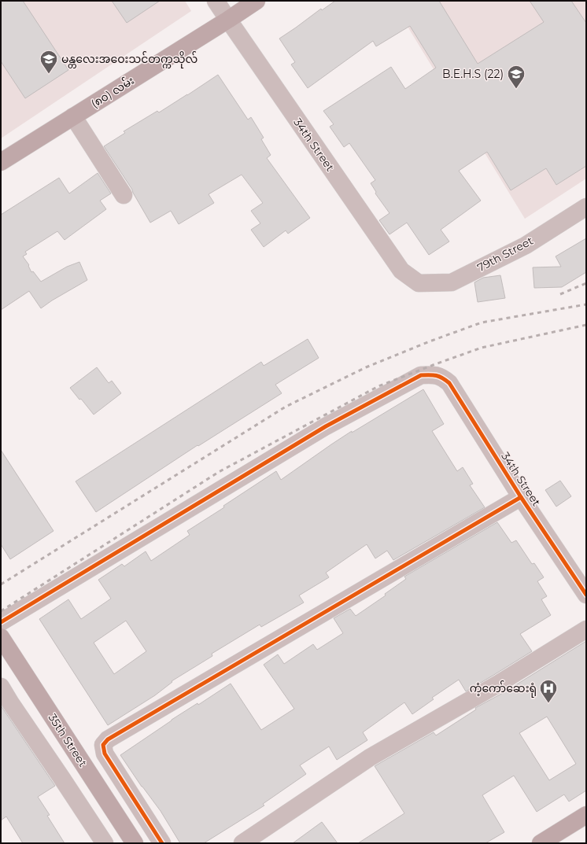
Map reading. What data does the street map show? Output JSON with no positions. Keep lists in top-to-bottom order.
{
  "streets": {
    "main road": ["(၈၀) လမ်း", "35th Street"],
    "street": ["34th Street", "79th Street"]
  },
  "crossings": [
    ["(၈၀) လမ်း", "34th Street"],
    ["34th Street", "79th Street"]
  ],
  "places": {
    "school or university": ["မန္တလေးအဝေးသင်တက္ကသိုလ်", "B.E.H.S (22)"],
    "hospital": ["ကံ့ကော်ဆေးရုံ"]
  }
}
